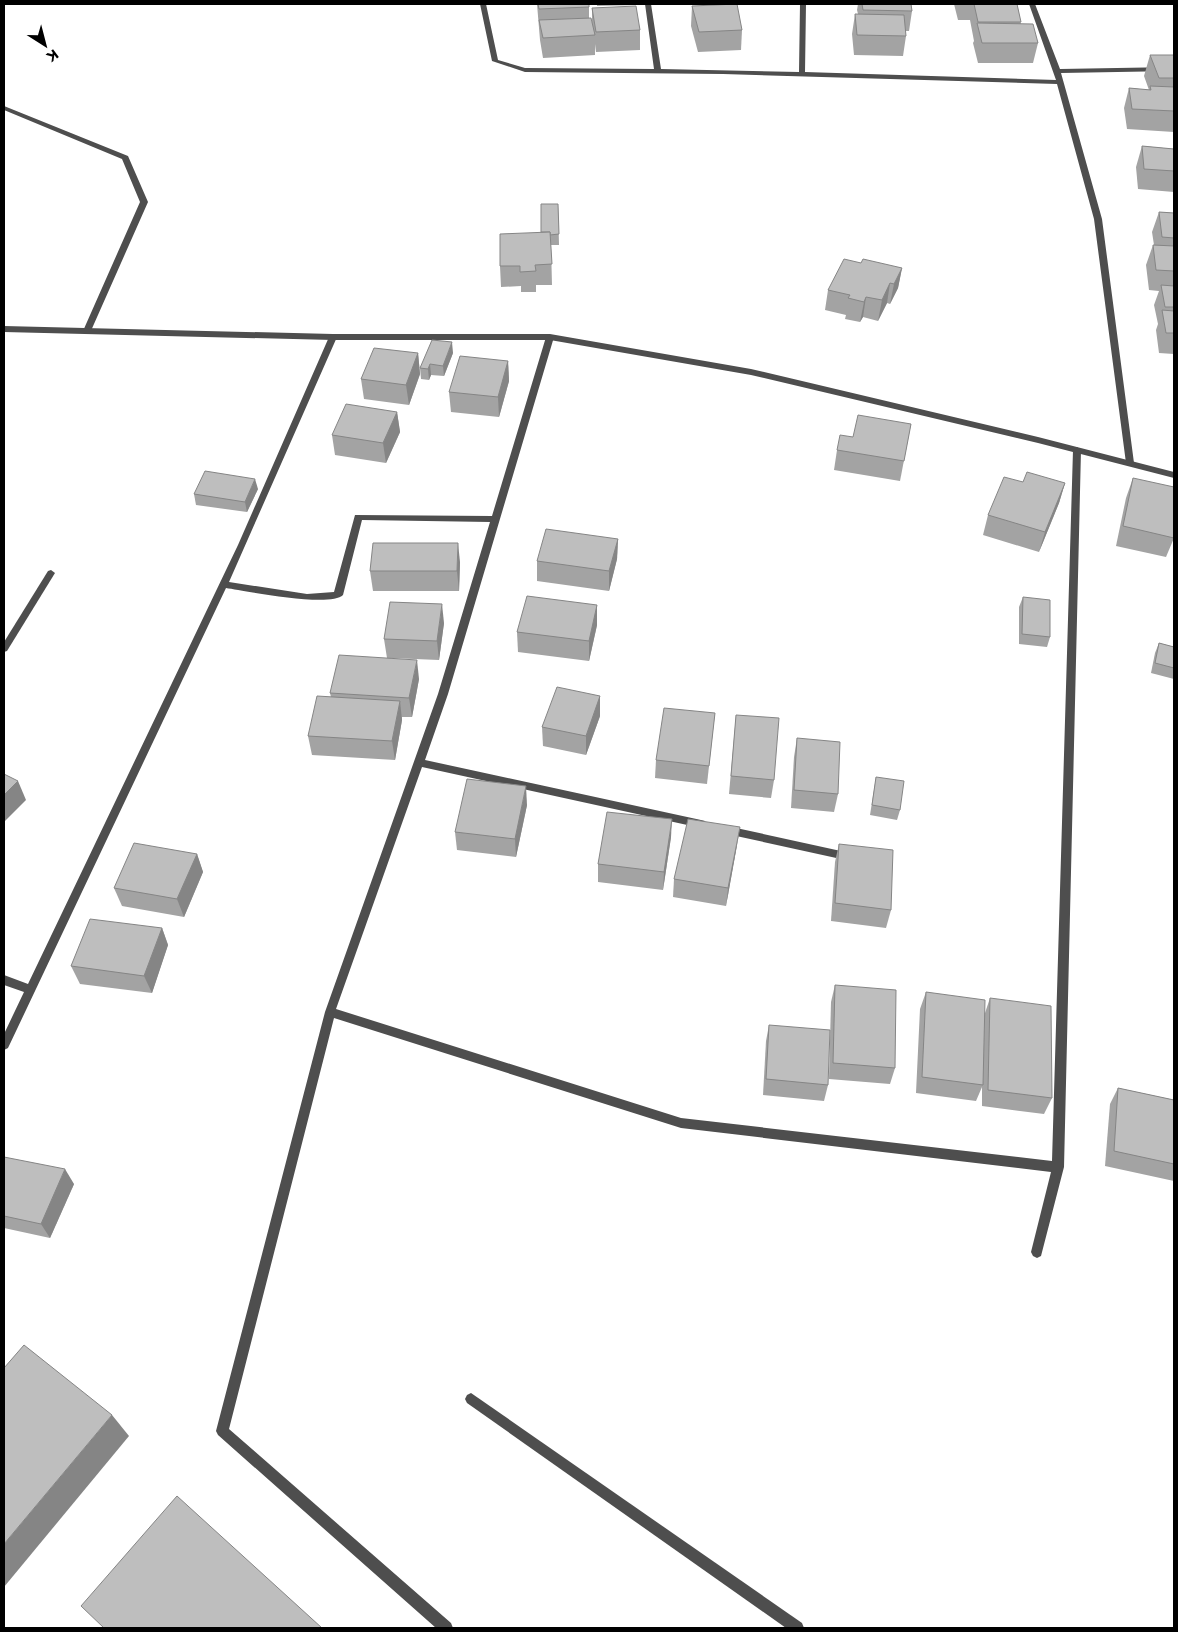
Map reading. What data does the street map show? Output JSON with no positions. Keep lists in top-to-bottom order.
{
  "north": "bottom right"
}
